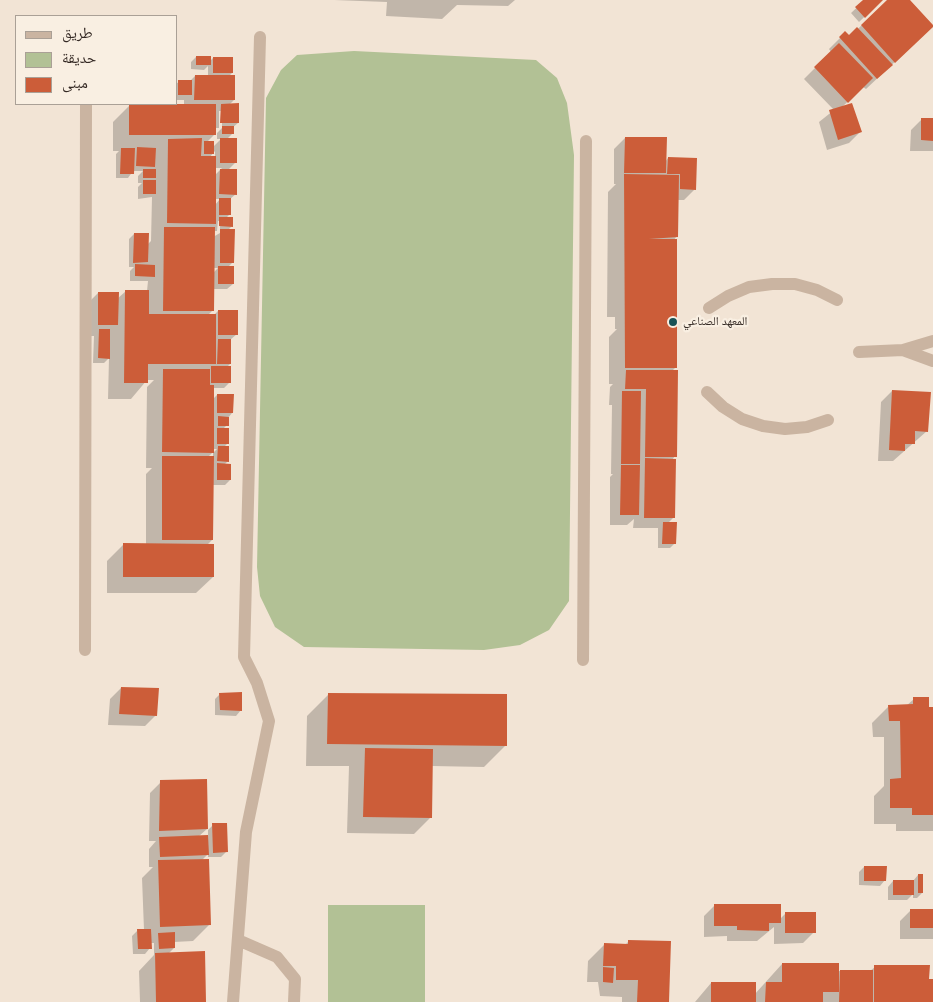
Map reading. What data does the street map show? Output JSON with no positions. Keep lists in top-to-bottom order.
{
  "places": ["المعهد الصناعي"],
  "legend": ["طريق", "حديقة", "مبنى"]
}
